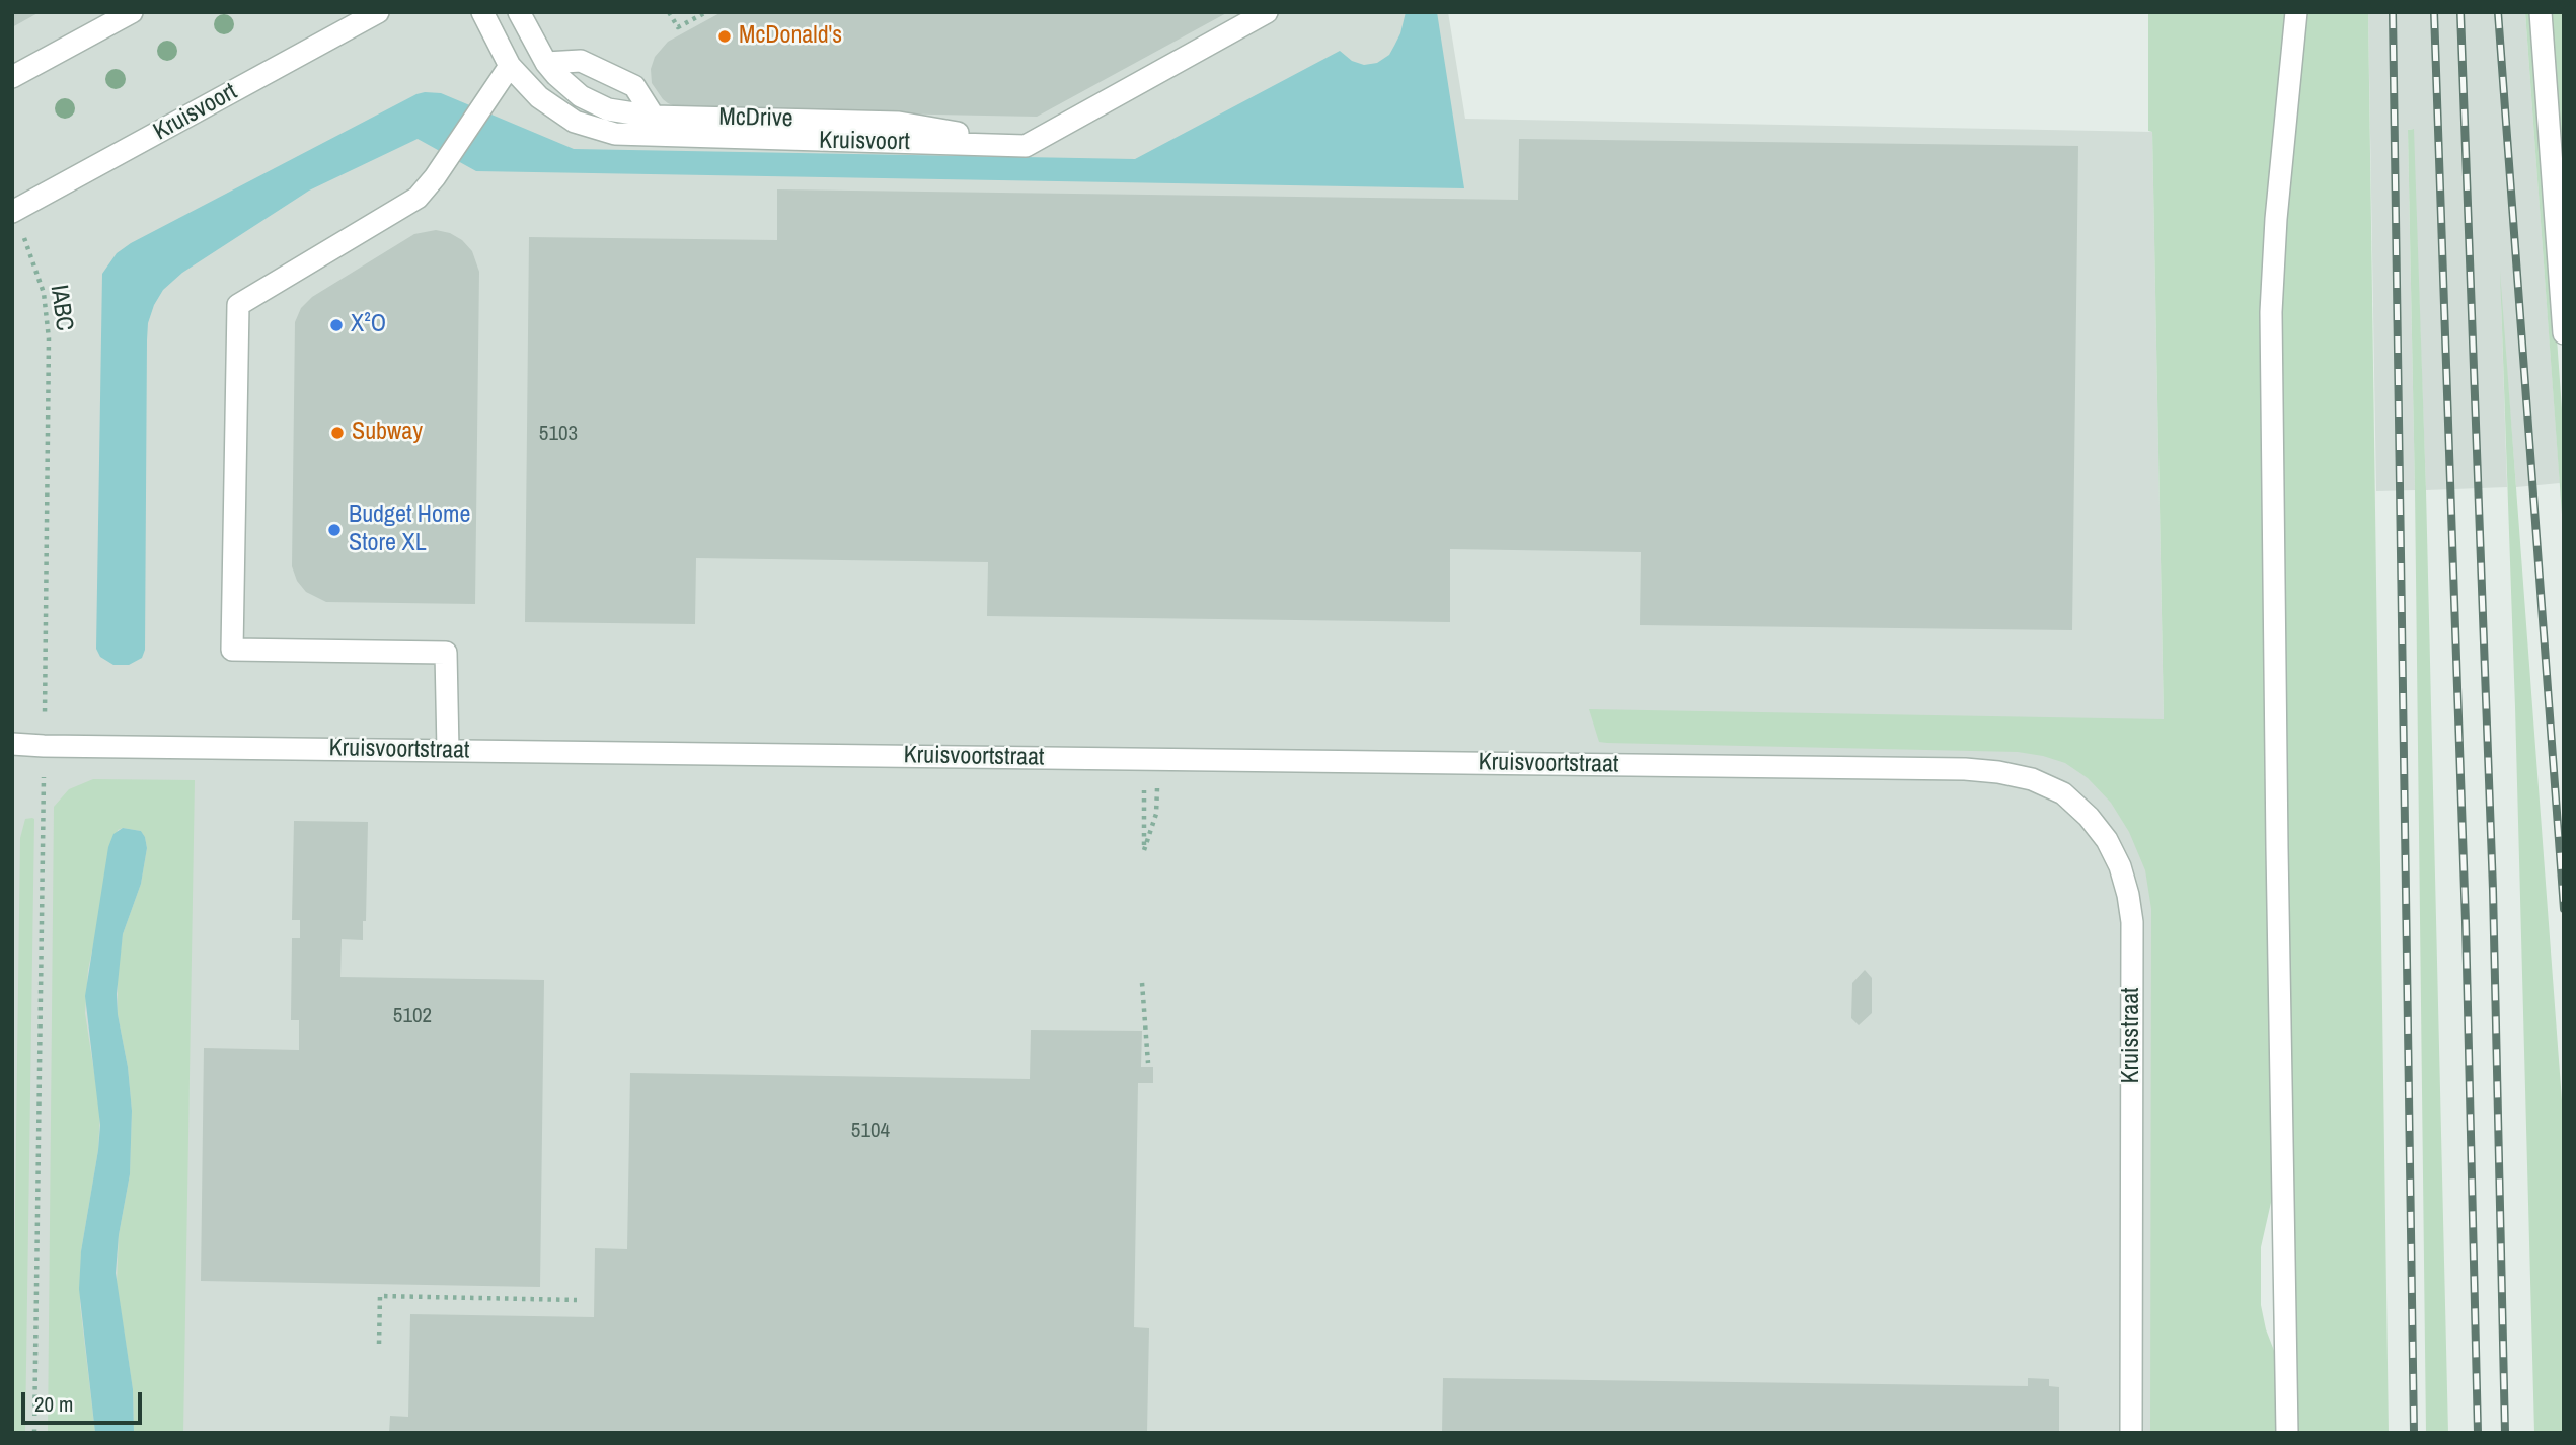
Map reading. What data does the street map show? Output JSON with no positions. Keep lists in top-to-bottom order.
{
  "streets": {
    "street": [
      "Kruisvoort",
      "McDrive",
      "Kruisvoortstraat",
      "Kruisstraat"
    ],
    "path": ["IABC"]
  },
  "crossings": [
    ["Kruisvoort", "McDrive"],
    ["IABC", "Kruisvoortstraat"],
    ["Kruisvoortstraat", "Kruisstraat"]
  ],
  "places": [
    "McDonald's",
    "X²O",
    "Subway",
    "Budget Home Store XL"
  ],
  "house_numbers": ["5103", "5102", "5104"],
  "scale_bar": "20 m"
}
